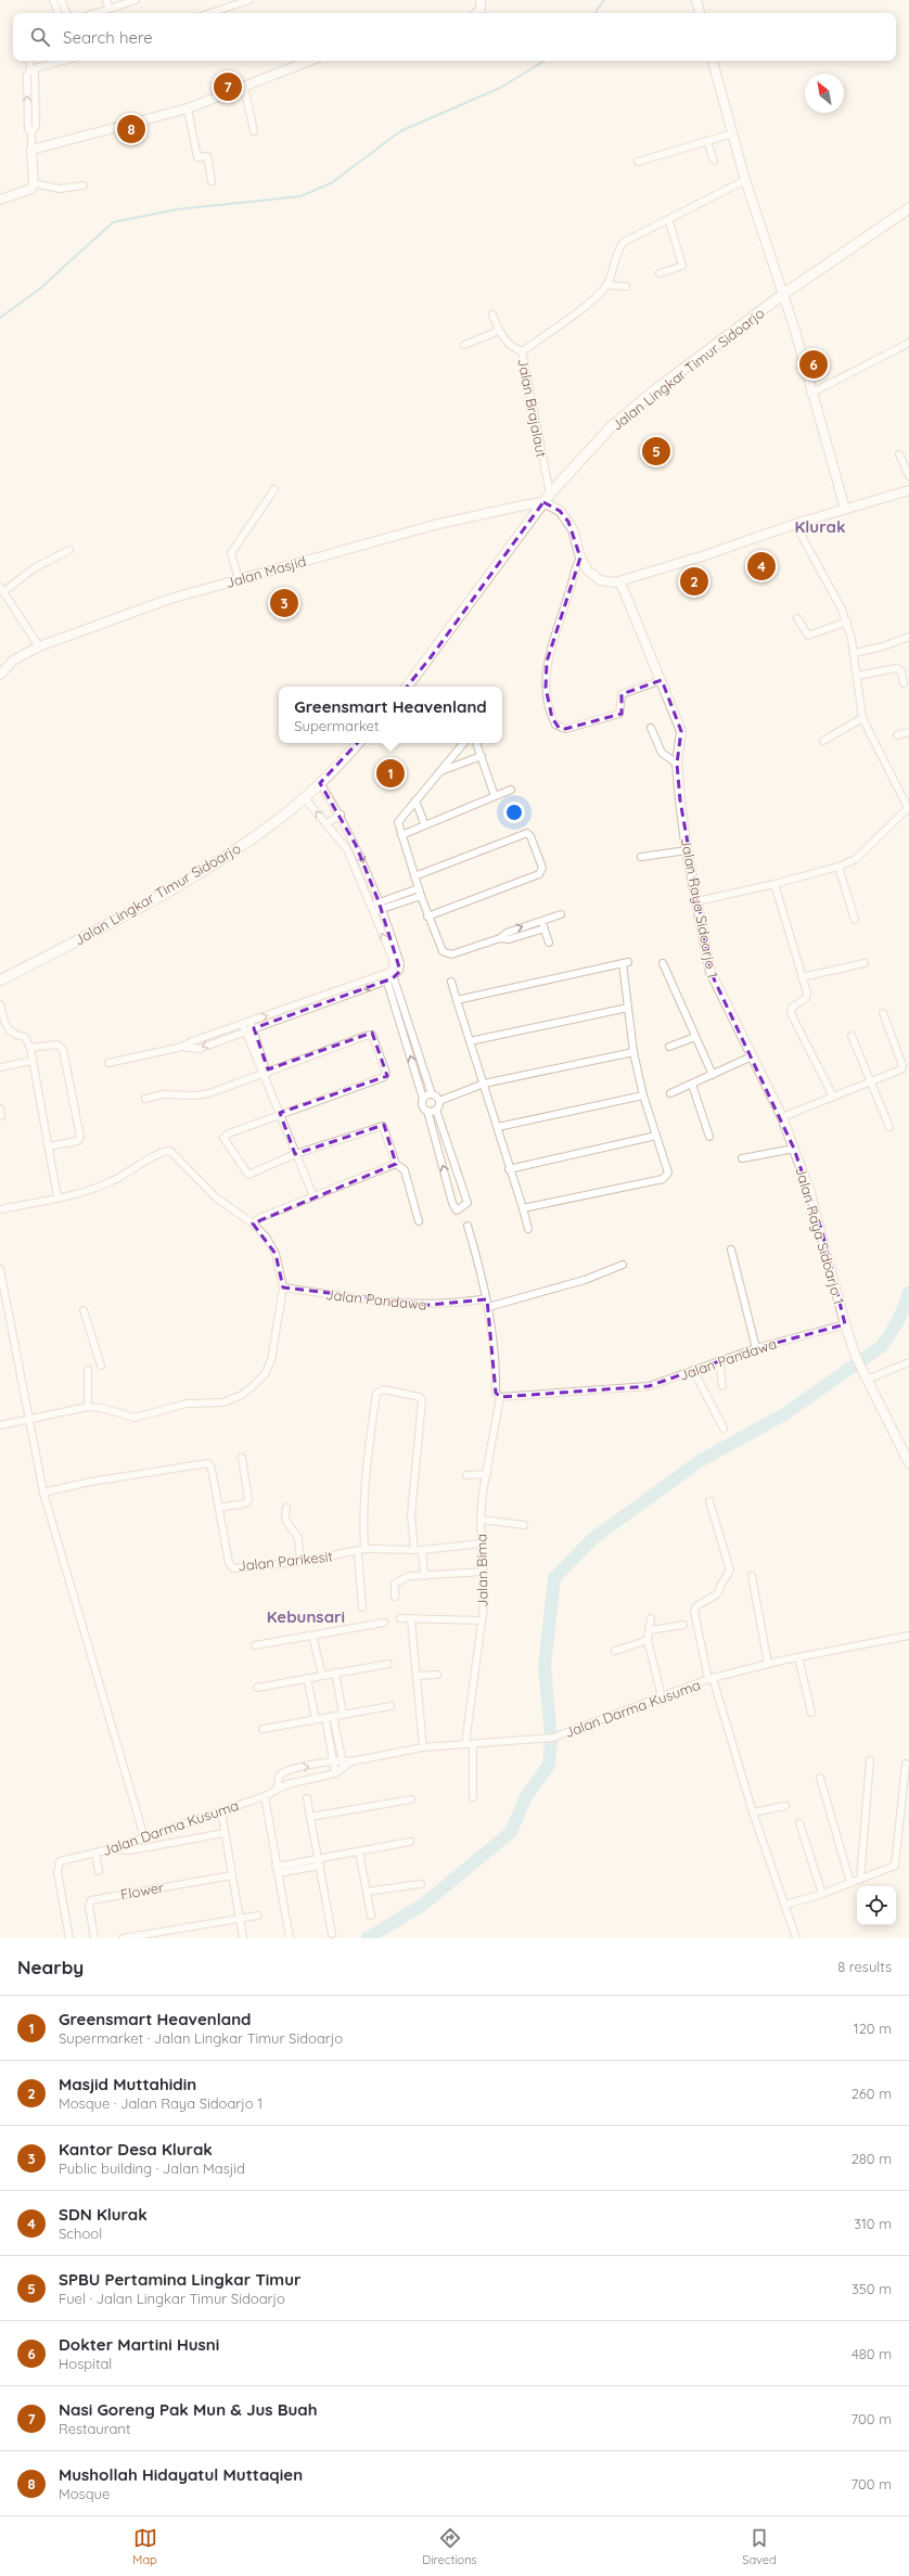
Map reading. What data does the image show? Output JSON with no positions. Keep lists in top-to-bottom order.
{
  "streets": {
    "main road": ["Jalan Lingkar Timur Sidoarjo"],
    "street": [
      "Jalan Brajalaut",
      "Jalan Masjid",
      "Jalan Raya Sidoarjo 1",
      "Jalan Pandawa",
      "Jalan Parikesit",
      "Jalan Bima",
      "Jalan Darma Kusuma",
      "Flower"
    ]
  },
  "crossings": [
    ["Jalan Lingkar Timur Sidoarjo", "Jalan Brajalaut"],
    ["Jalan Lingkar Timur Sidoarjo", "Jalan Masjid"],
    ["Jalan Brajalaut", "Jalan Masjid"],
    ["Jalan Raya Sidoarjo 1", "Jalan Pandawa"],
    ["Jalan Pandawa", "Jalan Bima"],
    ["Jalan Parikesit", "Jalan Bima"],
    ["Jalan Bima", "Jalan Darma Kusuma"]
  ],
  "districts": ["Klurak", "Kebunsari"],
  "north": "top left",
  "page": {
    "search": "Search here",
    "pins": [
      "7",
      "8",
      "6",
      "5",
      "4",
      "2",
      "3",
      "1"
    ],
    "popup": ["Greensmart Heavenland", "Supermarket"],
    "heading": ["Nearby", "8 results"],
    "list": [
      {
        "mark": "1",
        "name": "Greensmart Heavenland",
        "note": "Supermarket · Jalan Lingkar Timur Sidoarjo",
        "value": "120 m"
      },
      {
        "mark": "2",
        "name": "Masjid Muttahidin",
        "note": "Mosque · Jalan Raya Sidoarjo 1",
        "value": "260 m"
      },
      {
        "mark": "3",
        "name": "Kantor Desa Klurak",
        "note": "Public building · Jalan Masjid",
        "value": "280 m"
      },
      {
        "mark": "4",
        "name": "SDN Klurak",
        "note": "School",
        "value": "310 m"
      },
      {
        "mark": "5",
        "name": "SPBU Pertamina Lingkar Timur",
        "note": "Fuel · Jalan Lingkar Timur Sidoarjo",
        "value": "350 m"
      },
      {
        "mark": "6",
        "name": "Dokter Martini Husni",
        "note": "Hospital",
        "value": "480 m"
      },
      {
        "mark": "7",
        "name": "Nasi Goreng Pak Mun & Jus Buah",
        "note": "Restaurant",
        "value": "700 m"
      },
      {
        "mark": "8",
        "name": "Mushollah Hidayatul Muttaqien",
        "note": "Mosque",
        "value": "700 m"
      }
    ],
    "nav": ["Map", "Directions", "Saved"]
  }
}
